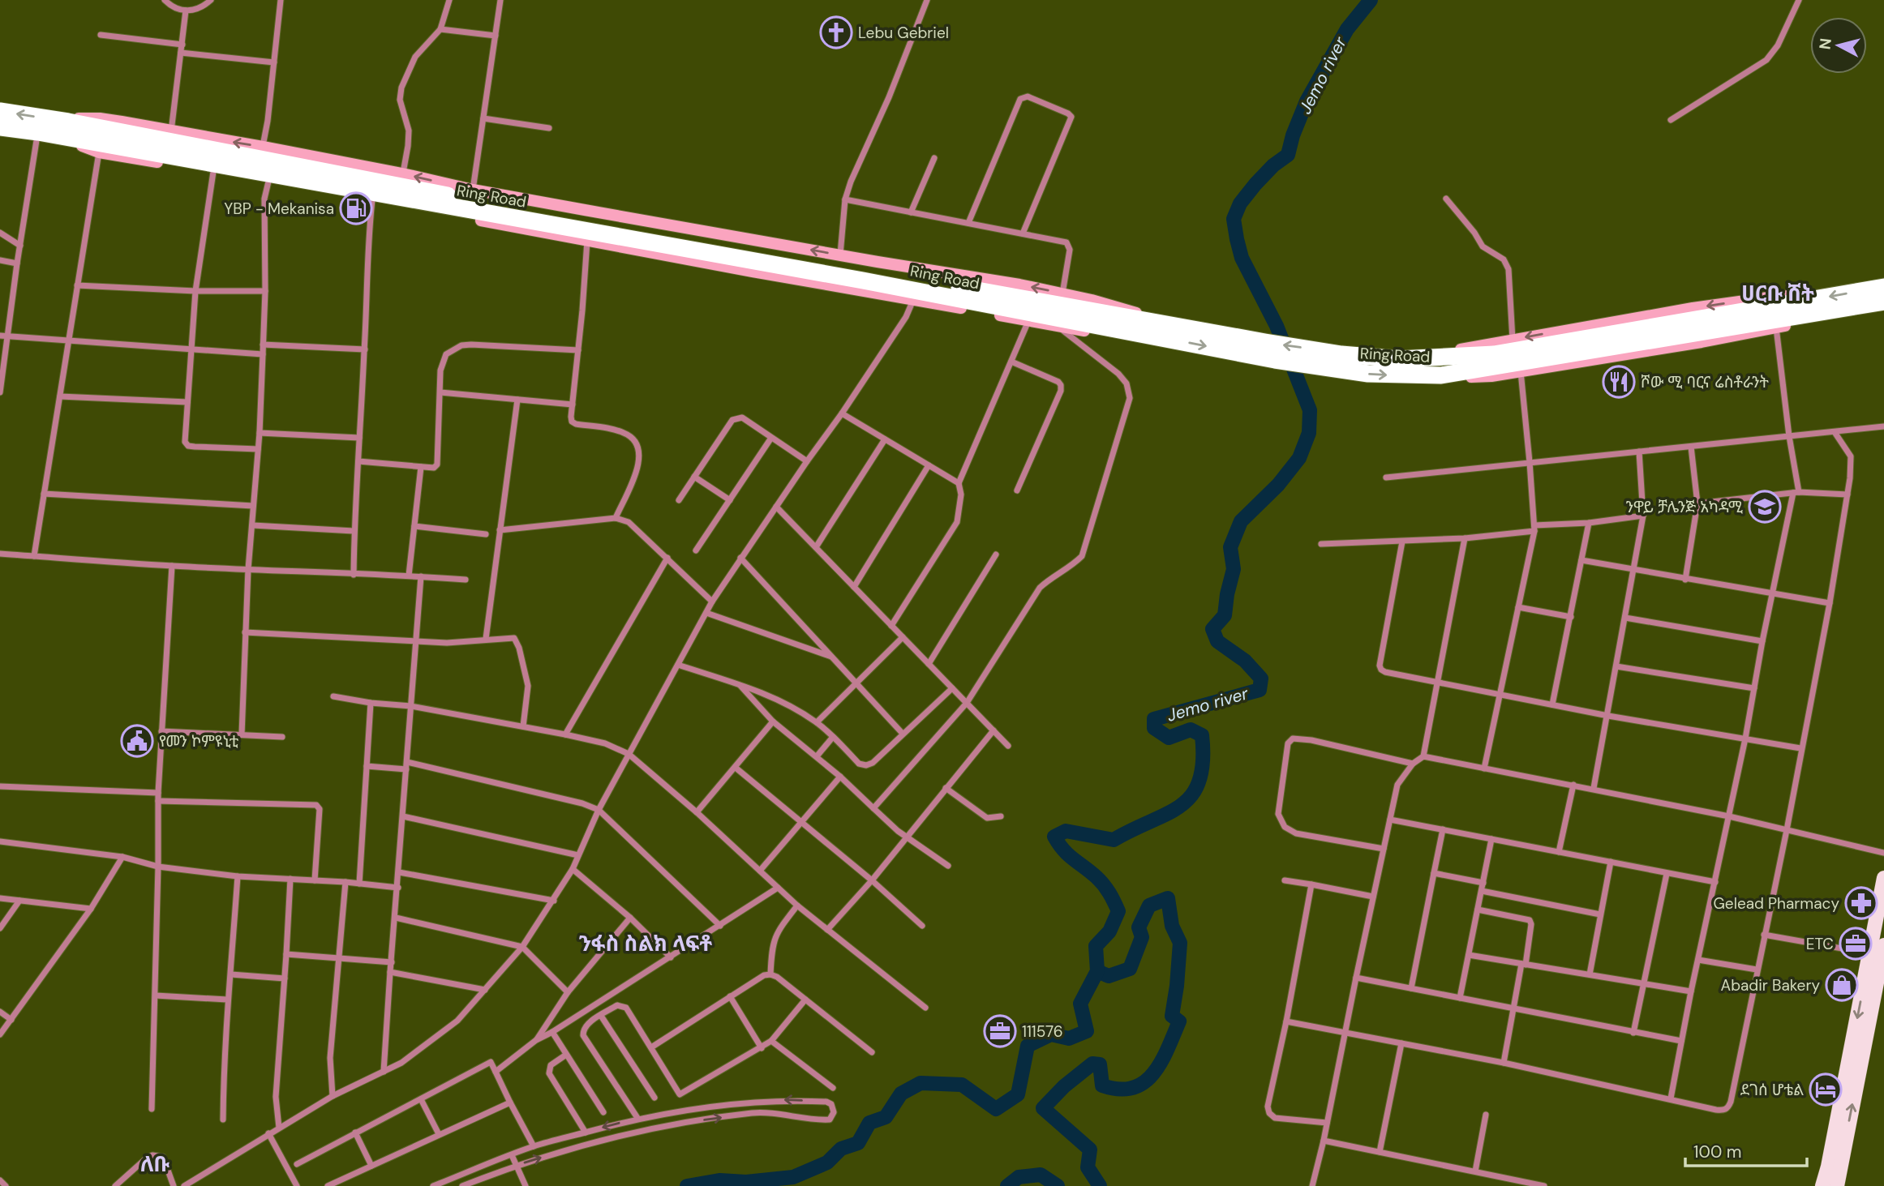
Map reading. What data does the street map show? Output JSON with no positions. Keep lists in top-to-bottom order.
{
  "streets": {
    "highway": ["Ring Road"]
  },
  "districts": ["ሀርቡ ሸት", "ንፋስ ስልክ ላፍቶ", "ለቡ"],
  "water": ["Jemo river"],
  "places": {
    "church": ["Lebu Gebriel"],
    "fuel station": ["YBP - Mekanisa"],
    "restaurant": ["ሾው ሚ ባርና ሬስቶራንት"],
    "school or university": ["ንዋይ ቻሌንጅ አካዳሚ"],
    "public building": ["የመን ኮምዩኒቲ"],
    "pharmacy": ["Gelead Pharmacy"],
    "office": ["ETC", "111576"],
    "shop": ["Abadir Bakery"],
    "hotel": ["ደገሰ ሆቴል"]
  },
  "scale_bar": "100 m",
  "north": "left"
}
